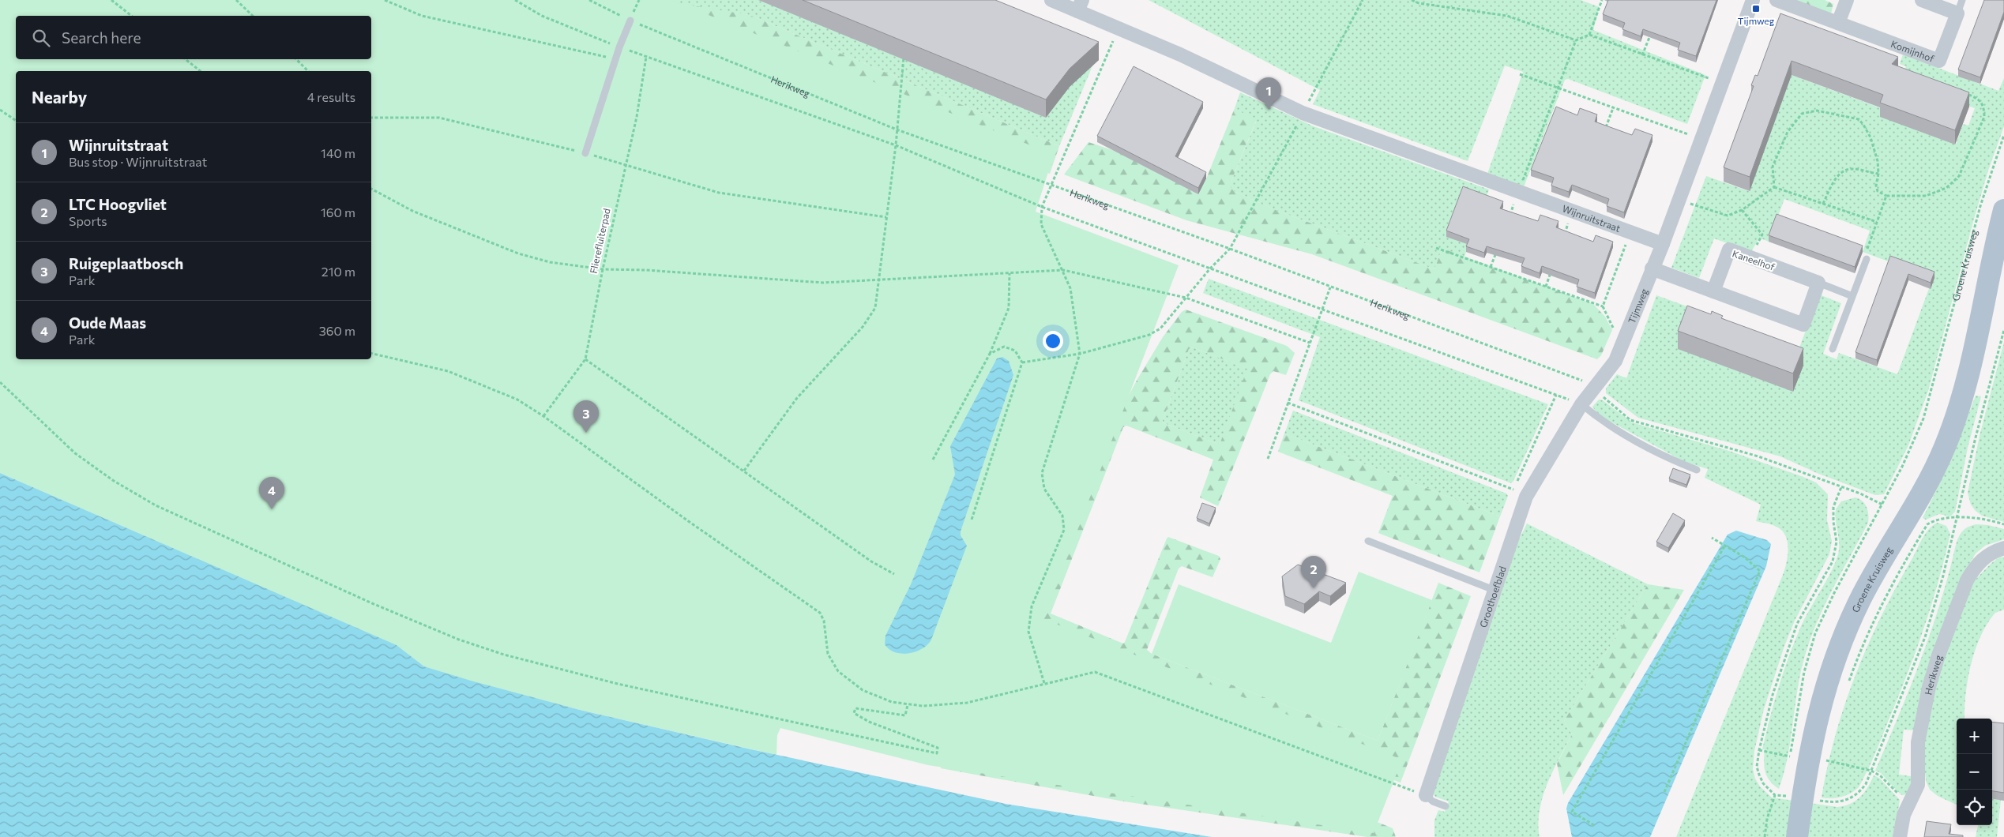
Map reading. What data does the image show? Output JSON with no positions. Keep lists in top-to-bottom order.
{
  "streets": {
    "main road": ["Groene Kruisweg"],
    "street": [
      "Komijnhof",
      "Herikweg",
      "Wijnruitstraat",
      "Kaneelhof",
      "Tijmweg",
      "Groothoefblad"
    ],
    "path": ["Flierefluiterpad"]
  },
  "crossings": [
    ["Herikweg", "Groene Kruisweg"],
    ["Herikweg", "Tijmweg"],
    ["Herikweg", "Groothoefblad"],
    ["Wijnruitstraat", "Tijmweg"],
    ["Tijmweg", "Groothoefblad"]
  ],
  "places": {
    "transit": ["Tijmweg"]
  },
  "page": {
    "search": "Search here",
    "heading": ["Nearby", "4 results"],
    "pins": [
      "1",
      "3",
      "4",
      "2"
    ],
    "list": [
      {
        "mark": "1",
        "name": "Wijnruitstraat",
        "note": "Bus stop · Wijnruitstraat",
        "value": "140 m"
      },
      {
        "mark": "2",
        "name": "LTC Hoogvliet",
        "note": "Sports",
        "value": "160 m"
      },
      {
        "mark": "3",
        "name": "Ruigeplaatbosch",
        "note": "Park",
        "value": "210 m"
      },
      {
        "mark": "4",
        "name": "Oude Maas",
        "note": "Park",
        "value": "360 m"
      }
    ],
    "map_buttons": ["+", "−"]
  }
}
